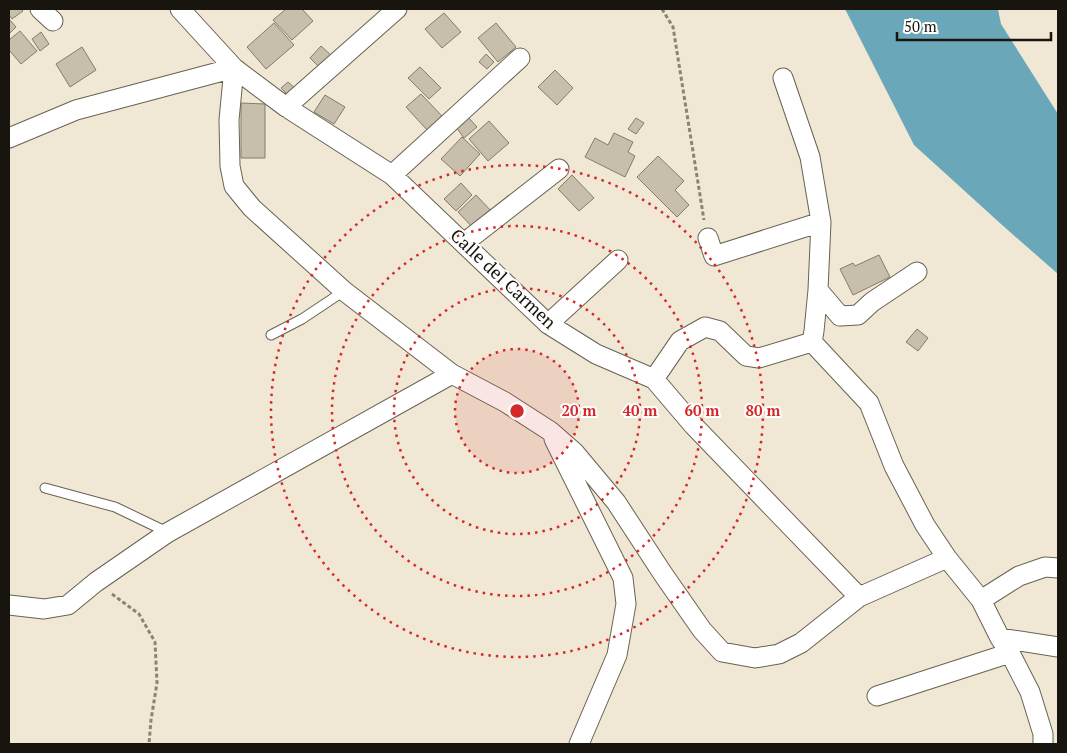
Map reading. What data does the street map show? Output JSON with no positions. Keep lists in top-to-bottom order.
{
  "streets": {
    "street": ["Calle del Carmen"]
  },
  "scale_bar": "50 m",
  "rings": [
    "20 m",
    "40 m",
    "60 m",
    "80 m"
  ]
}
